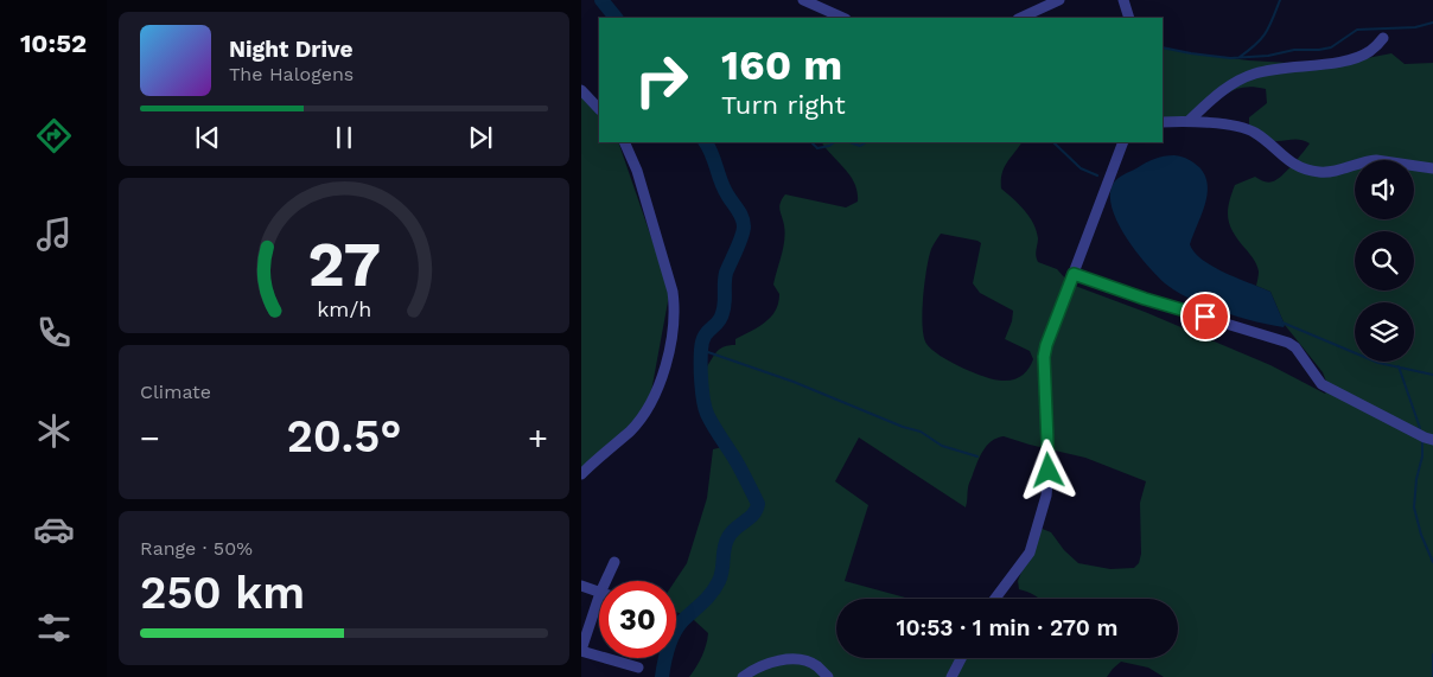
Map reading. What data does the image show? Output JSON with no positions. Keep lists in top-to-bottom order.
{
  "page": {
    "tabs": "10:52",
    "turn": ["160 m", "Turn right"],
    "song": ["Night Drive", "The Halogens"],
    "tile": [
      "Climate",
      ["Range · 50%", "250 km"]
    ],
    "heat": ["−", "20.5°", "+"],
    "limit": "30",
    "trip": "10:53 · 1 min · 270 m",
    "gauge": ["27", "km/h"]
  }
}
